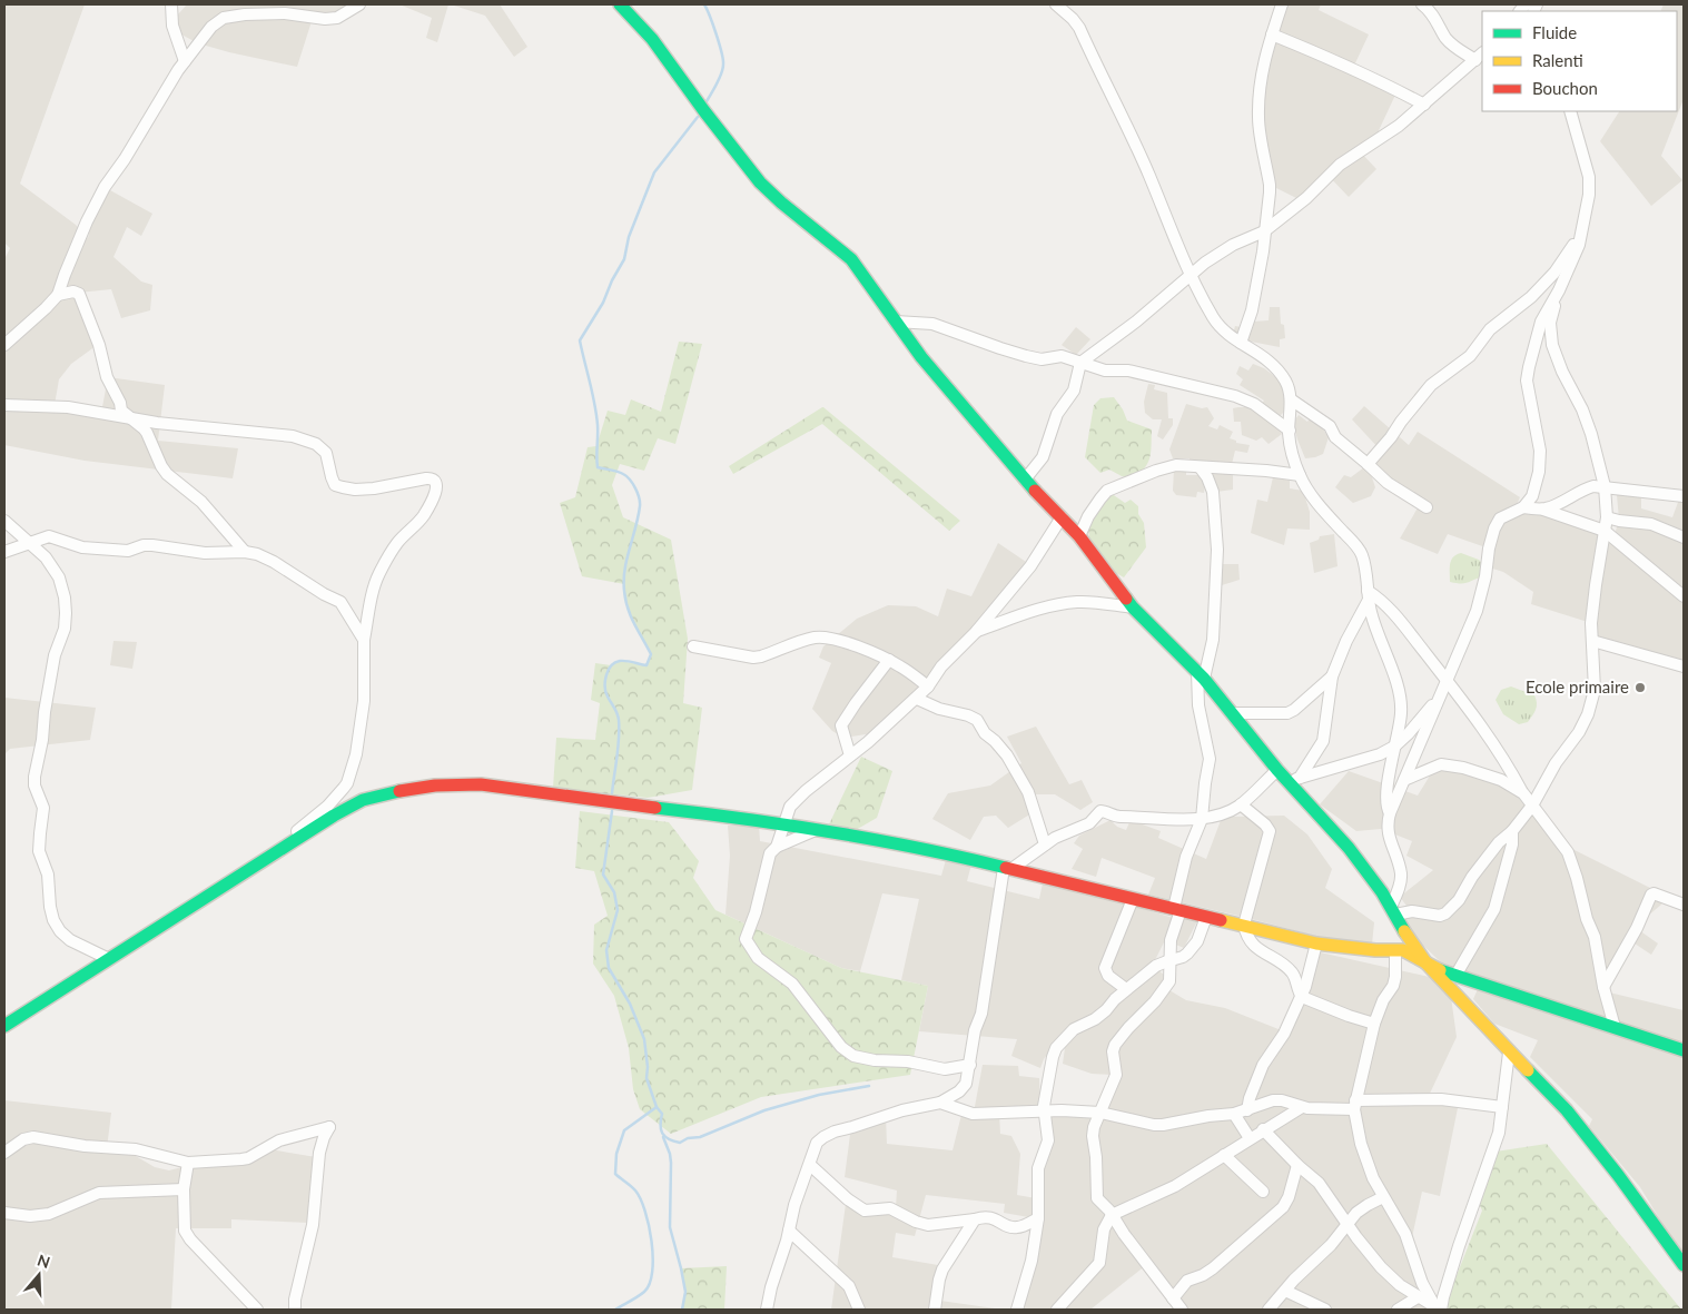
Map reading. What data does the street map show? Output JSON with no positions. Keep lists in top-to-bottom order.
{
  "places": ["Ecole primaire"],
  "legend": ["Fluide", "Ralenti", "Bouchon"],
  "north": "top"
}
